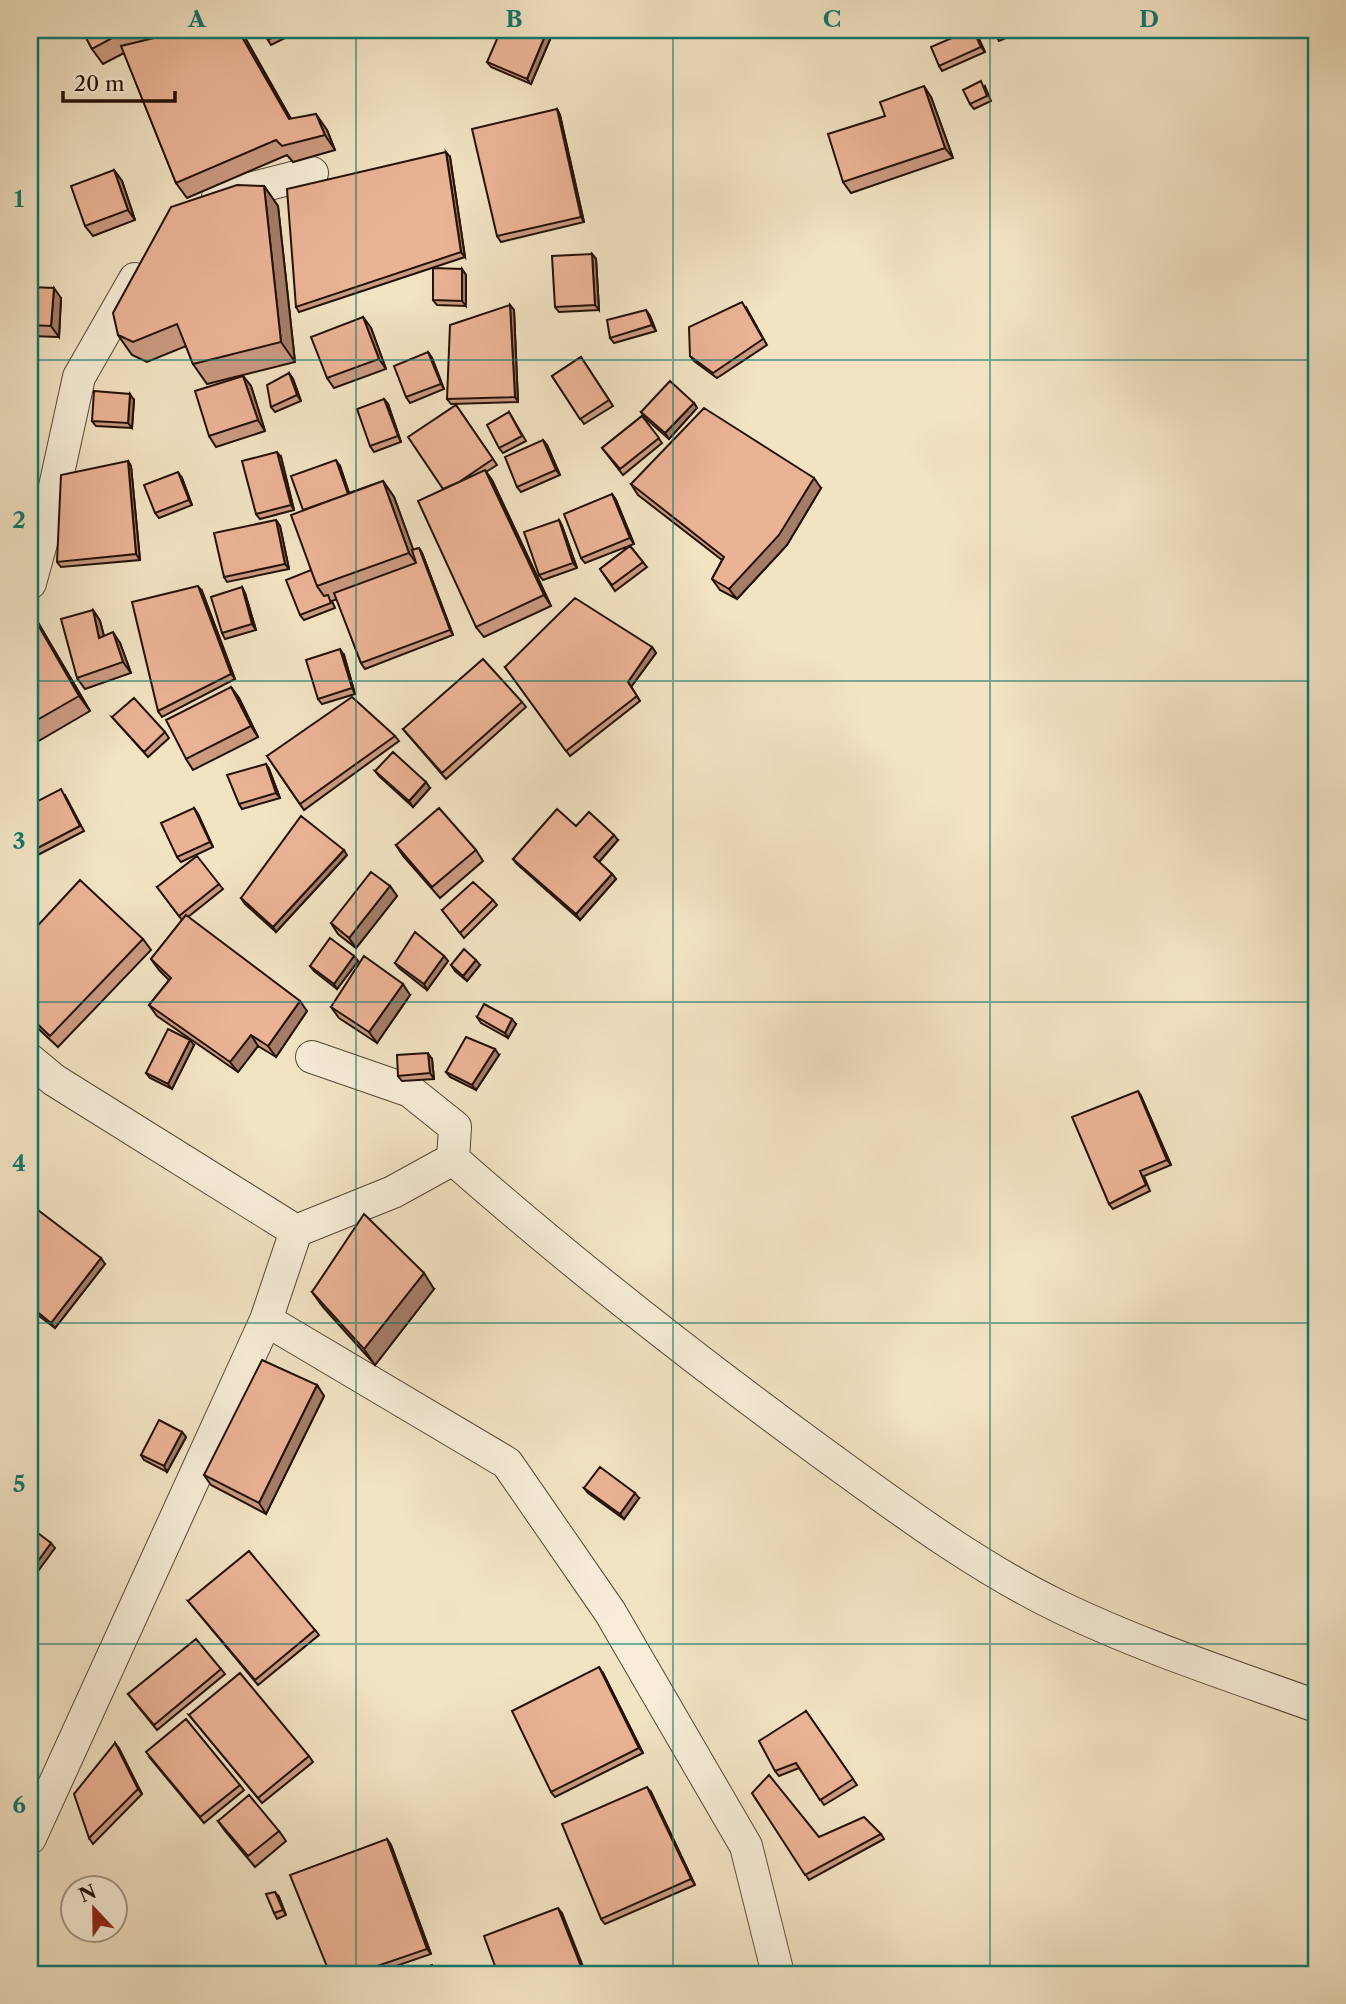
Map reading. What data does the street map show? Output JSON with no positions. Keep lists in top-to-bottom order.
{
  "scale_bar": "20 m",
  "north": "top",
  "grid": {
    "columns": [
      "A",
      "B",
      "C",
      "D"
    ],
    "rows": [
      "1",
      "2",
      "3",
      "4",
      "5",
      "6"
    ]
  }
}
